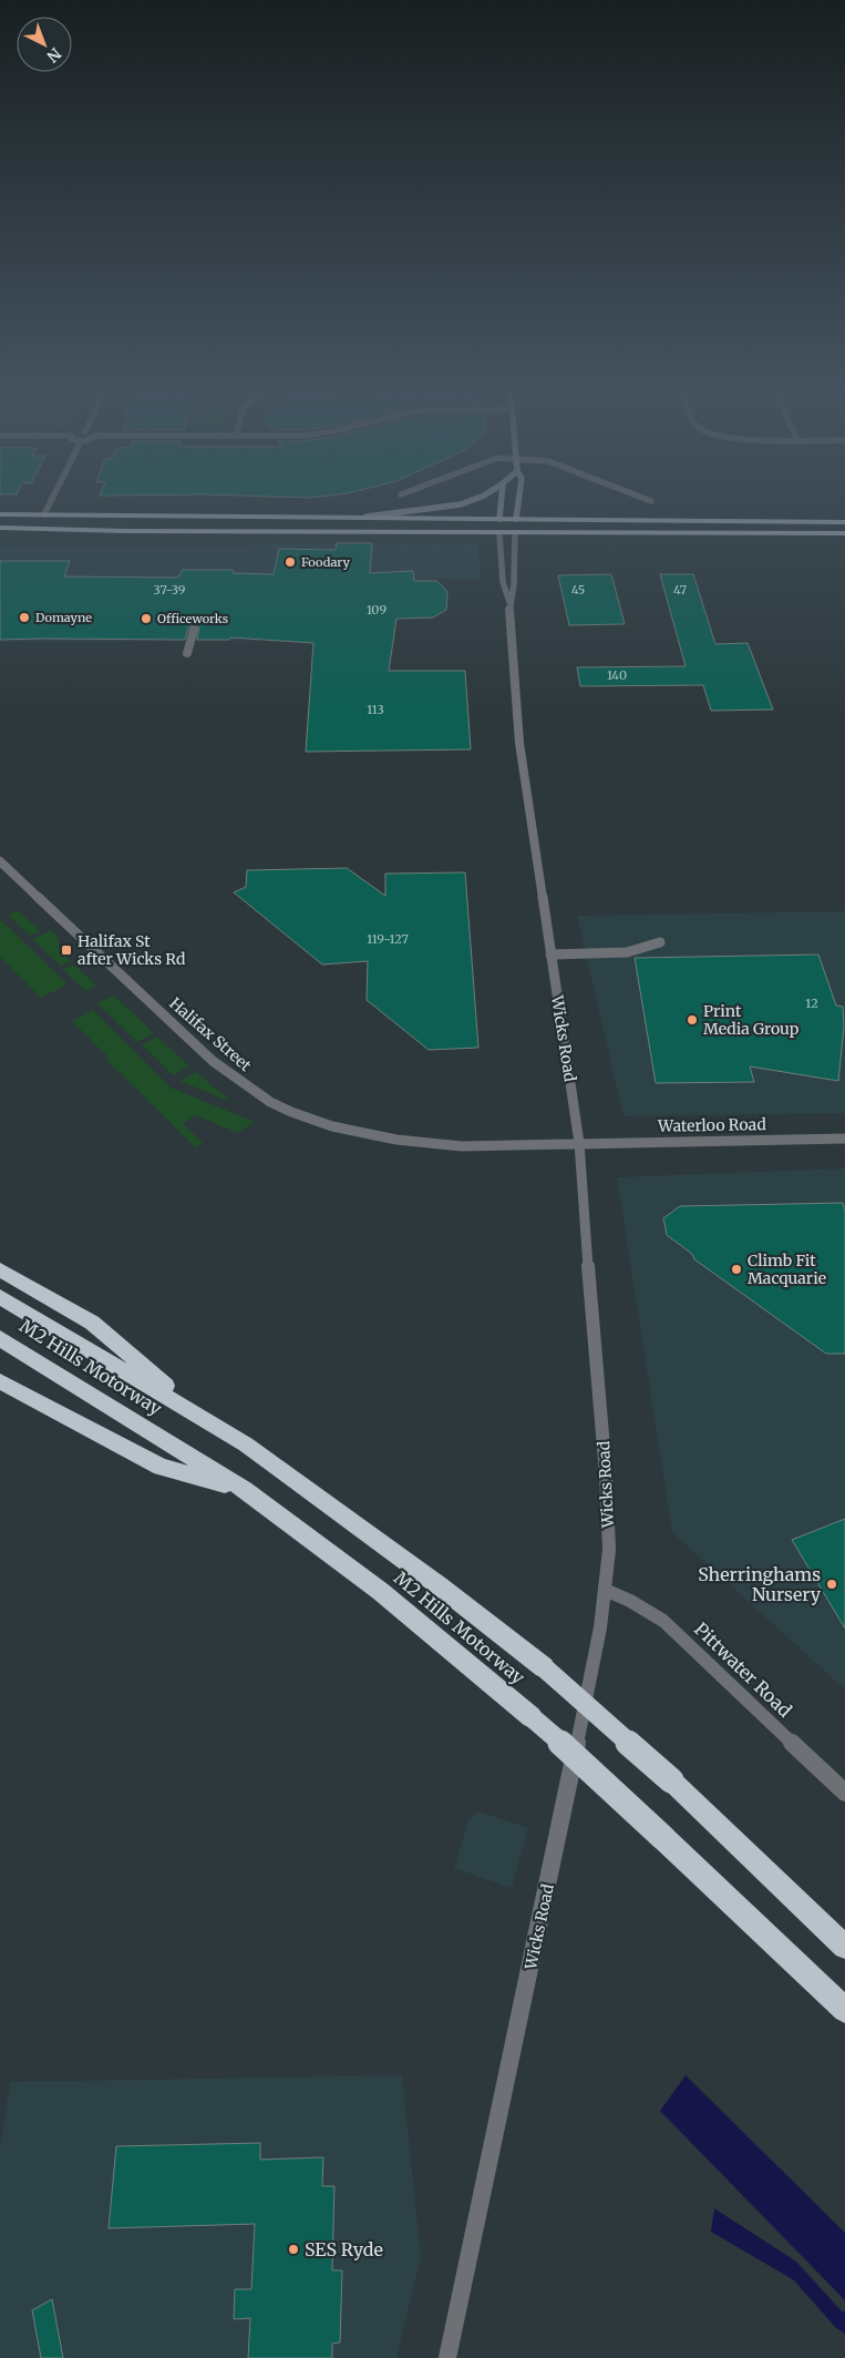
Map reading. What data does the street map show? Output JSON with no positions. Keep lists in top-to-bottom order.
{
  "streets": {
    "highway": ["M2 Hills Motorway"],
    "main road": ["Wicks Road"],
    "street": ["Halifax Street", "Waterloo Road", "Pittwater Road"]
  },
  "crossings": [
    ["Halifax Street", "Wicks Road"],
    ["Halifax Street", "Waterloo Road"],
    ["Wicks Road", "Waterloo Road"],
    ["Wicks Road", "Pittwater Road"]
  ],
  "places": {
    "other": [
      "Foodary",
      "Domayne",
      "Officeworks",
      "Print Media Group",
      "Climb Fit Macquarie",
      "Sherringhams Nursery",
      "SES Ryde"
    ],
    "transit": ["Halifax St after Wicks Rd"]
  },
  "house_numbers": [
    "37-39",
    "45",
    "47",
    "109",
    "140",
    "113",
    "119-127",
    "12"
  ],
  "north": "bottom right"
}
